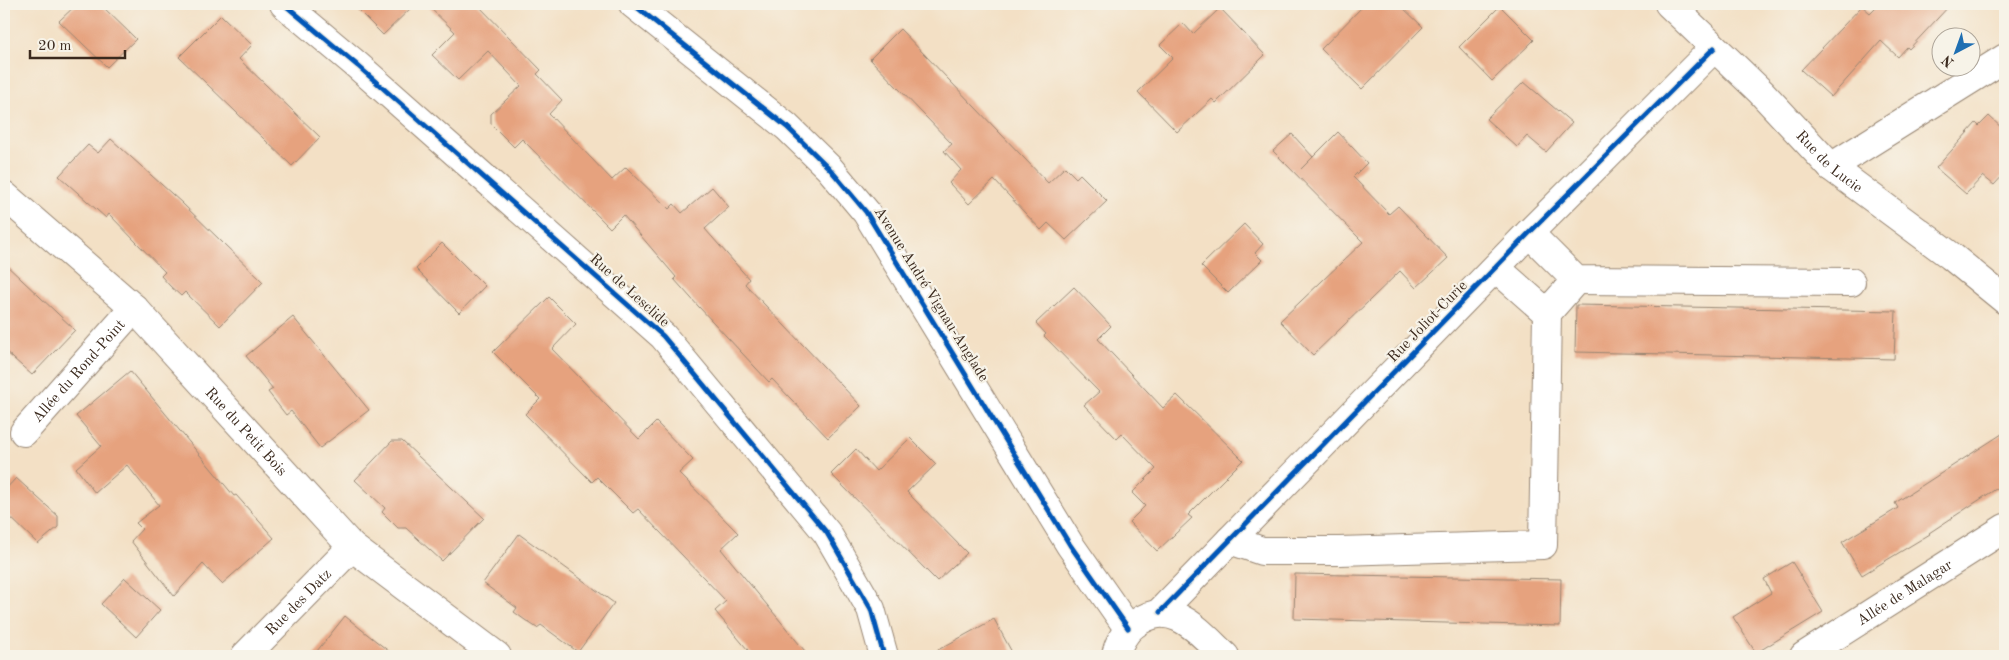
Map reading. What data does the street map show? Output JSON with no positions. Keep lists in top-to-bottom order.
{
  "streets": {
    "street": [
      "Rue de Lucie",
      "Rue de Lesclide",
      "Avenue André Vignau-Anglade",
      "Rue Joliot-Curie",
      "Allée du Rond-Point",
      "Rue du Petit Bois",
      "Allée de Malagar",
      "Rue des Datz"
    ]
  },
  "crossings": [
    ["Rue de Lucie", "Rue Joliot-Curie"],
    ["Allée du Rond-Point", "Rue du Petit Bois"],
    ["Rue du Petit Bois", "Rue des Datz"]
  ],
  "scale_bar": "20 m",
  "north": "bottom left"
}
